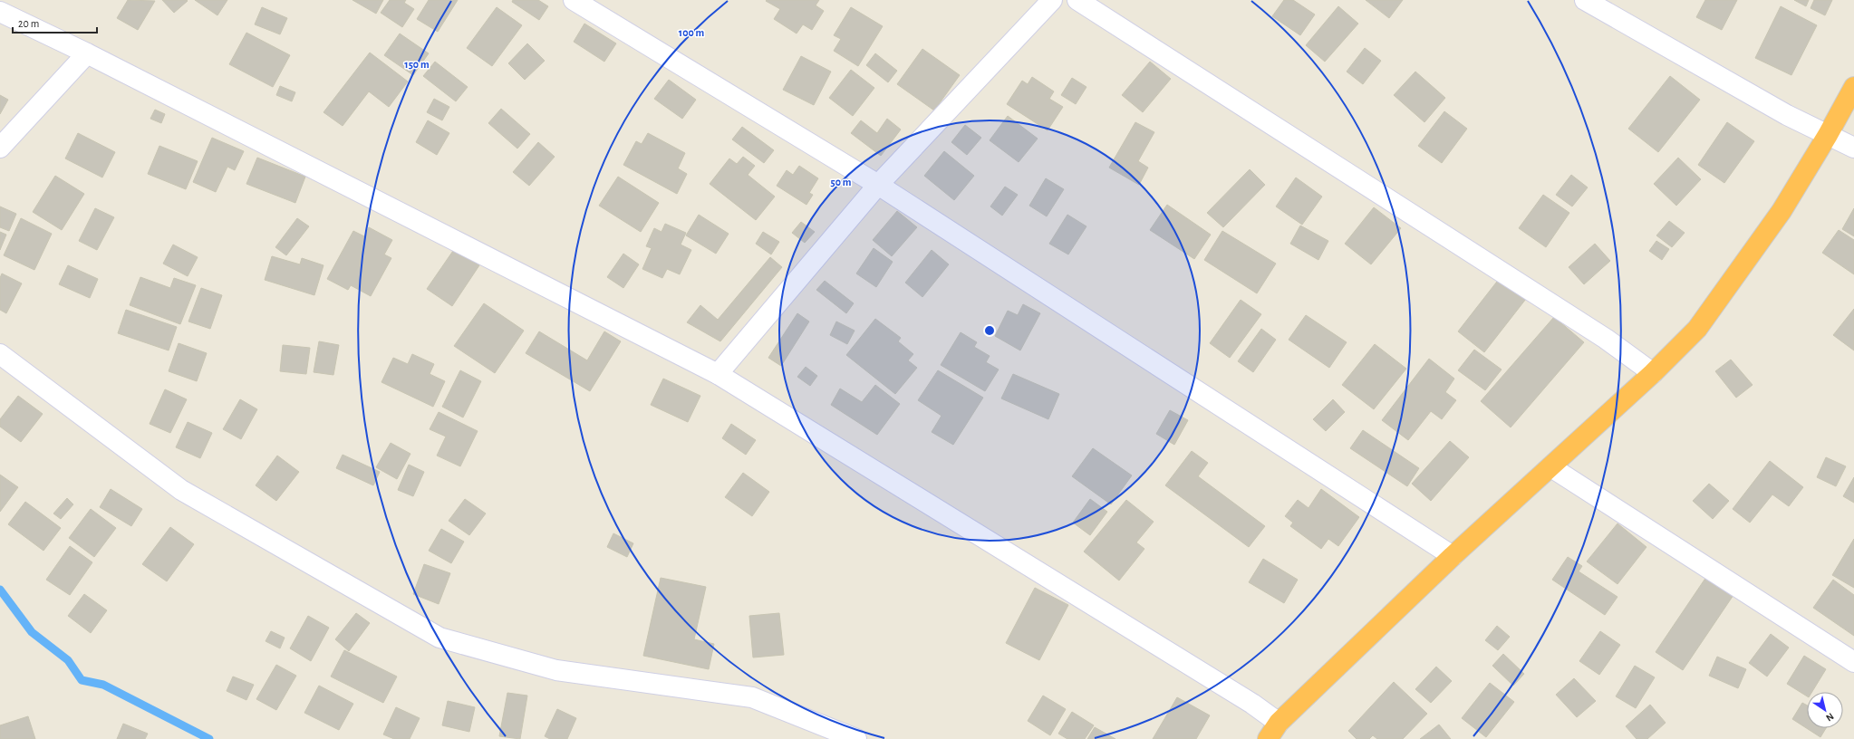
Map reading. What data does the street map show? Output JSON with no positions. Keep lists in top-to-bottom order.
{
  "scale_bar": "20 m",
  "north": "bottom right",
  "rings": ["100 m", "150 m", "50 m"]
}
